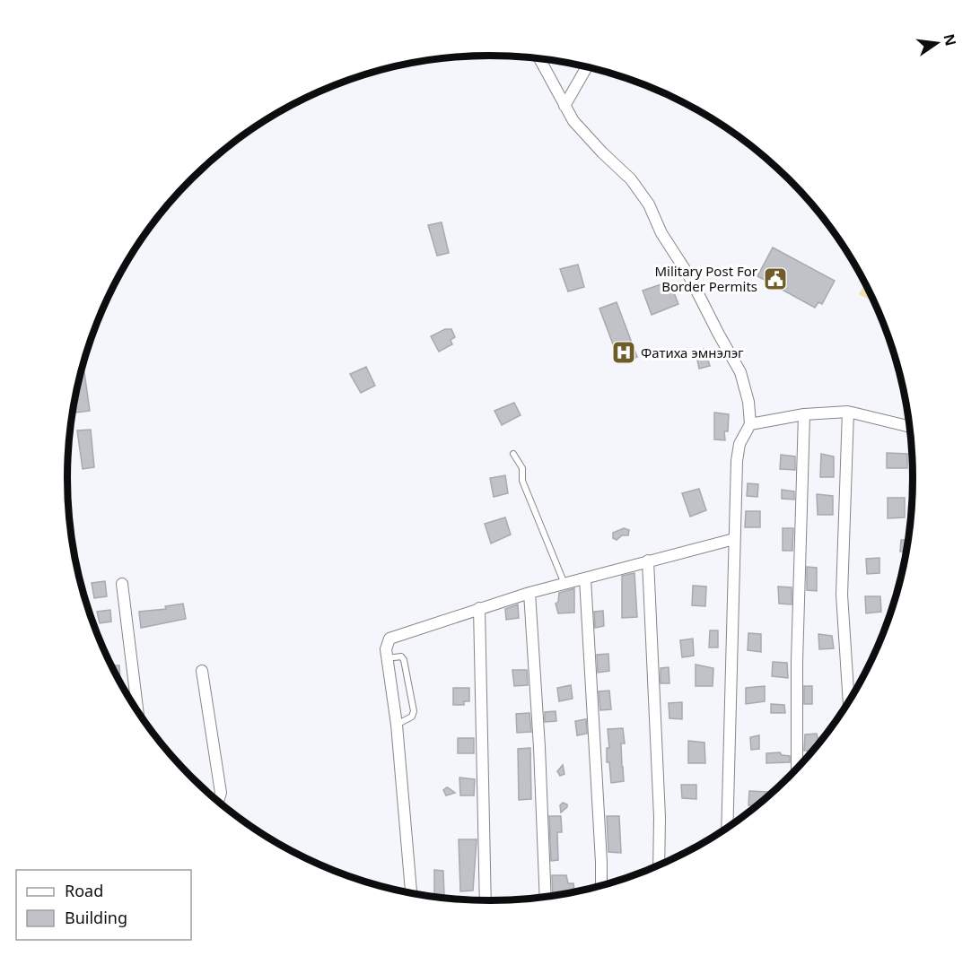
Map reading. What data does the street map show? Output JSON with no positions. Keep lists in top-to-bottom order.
{
  "places": {
    "public building": ["Military Post For Border Permits"],
    "hospital": ["Фатиха эмнэлэг"]
  },
  "legend": ["Road", "Building"],
  "north": "right"
}
